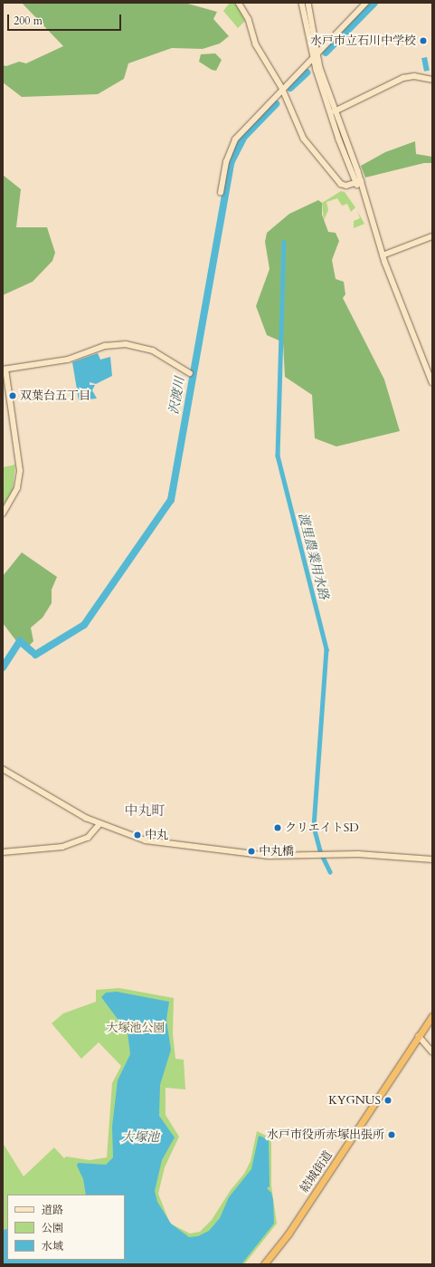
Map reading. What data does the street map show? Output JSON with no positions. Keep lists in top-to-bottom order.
{
  "streets": {
    "highway": ["結城街道"]
  },
  "districts": ["中丸町"],
  "water": ["沢渡川", "渡里農業用水路", "大塚池"],
  "parks": ["大塚池公園"],
  "places": [
    "水戸市立石川中学校",
    "双葉台五丁目",
    "クリエイトSD",
    "中丸",
    "中丸橋",
    "KYGNUS",
    "水戸市役所赤塚出張所"
  ],
  "legend": ["道路", "公園", "水域"],
  "scale_bar": "200 m"
}
